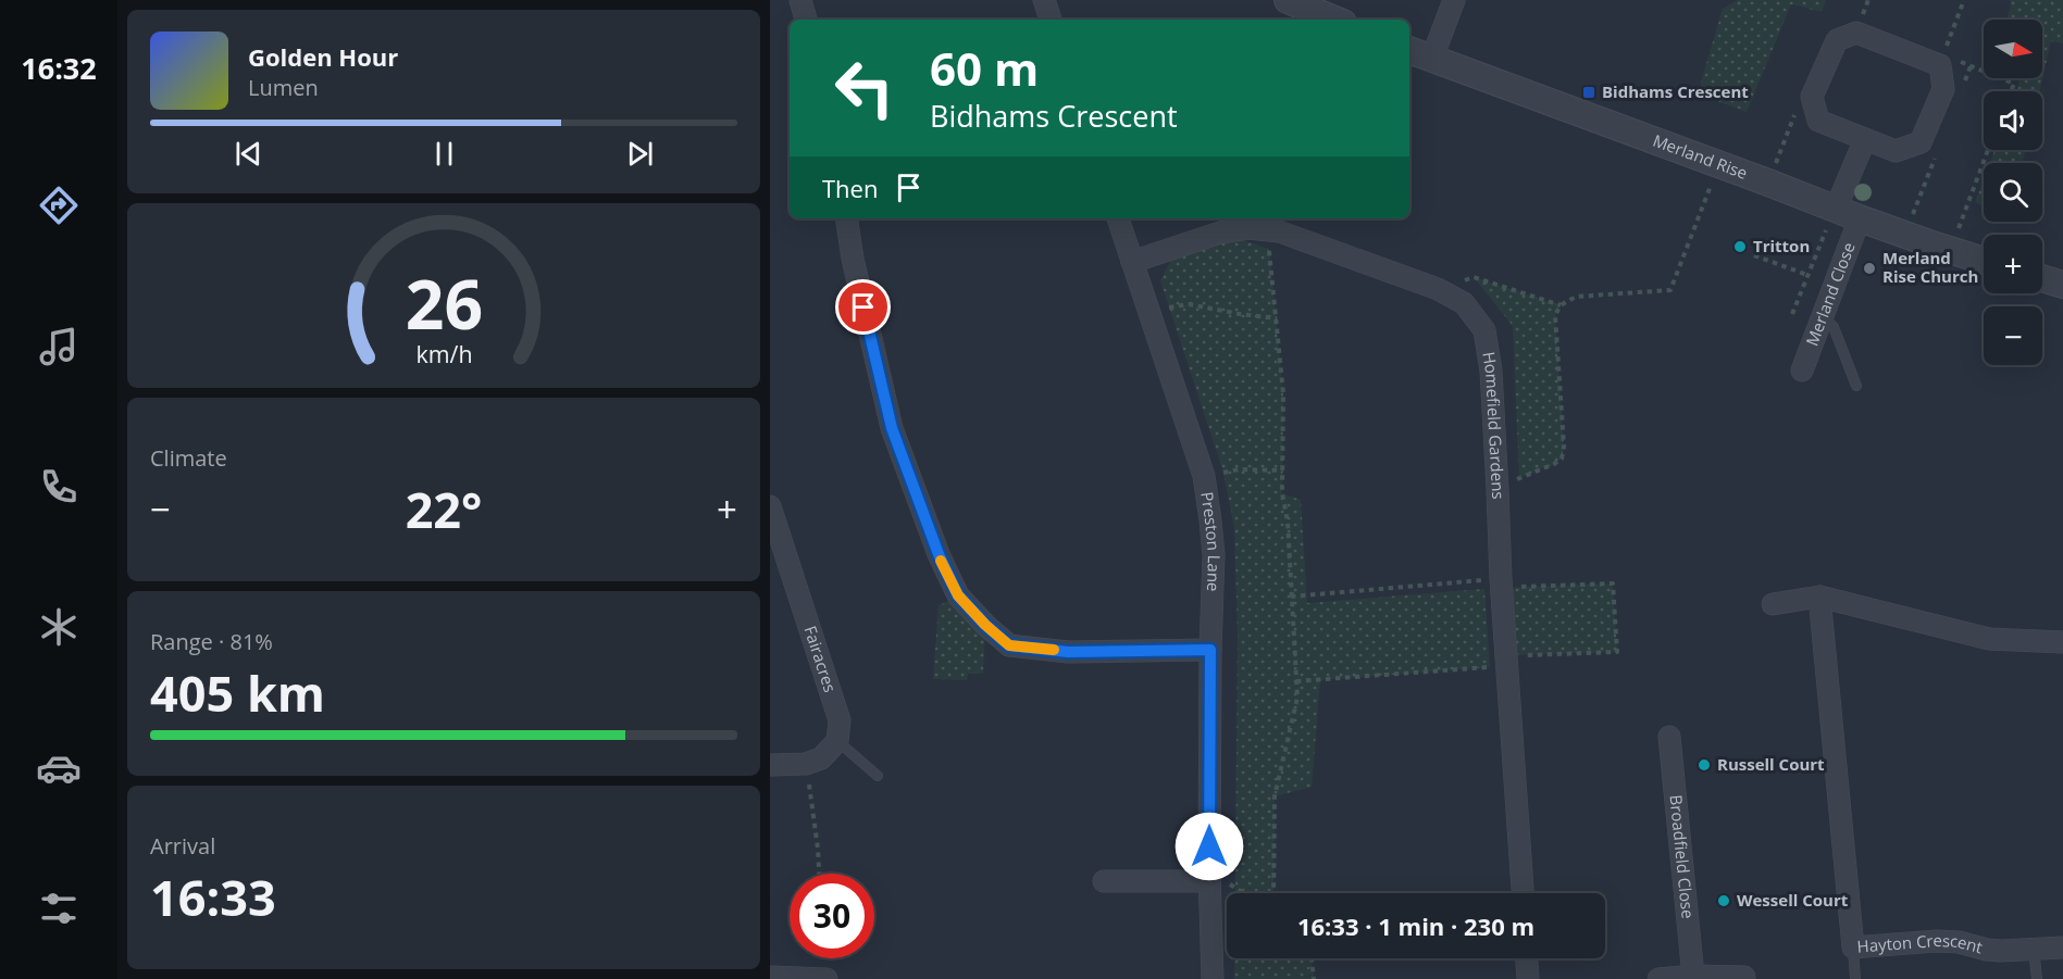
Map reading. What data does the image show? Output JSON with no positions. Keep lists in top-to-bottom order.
{
  "streets": {
    "street": [
      "Merland Rise",
      "Merland Close",
      "Homefield Gardens",
      "Preston Lane",
      "Fairacres",
      "Broadfield Close",
      "Hayton Crescent"
    ]
  },
  "crossings": [
    ["Merland Rise", "Merland Close"],
    ["Homefield Gardens", "Preston Lane"]
  ],
  "places": {
    "transit": ["Bidhams Crescent"],
    "other": [
      "Tritton",
      "Merland Rise Church",
      "Russell Court",
      "Wessell Court"
    ]
  },
  "north": "right",
  "page": {
    "tabs": "16:32",
    "map_buttons": ["+", "−"],
    "turn": ["60 m", "Bidhams Crescent"],
    "song": ["Golden Hour", "Lumen"],
    "then": "Then",
    "tile": [
      "Climate",
      ["Range · 81%", "405 km"],
      ["Arrival", "16:33"]
    ],
    "heat": ["−", "22°", "+"],
    "limit": "30",
    "trip": "16:33 · 1 min · 230 m",
    "gauge": ["26", "km/h"]
  }
}
